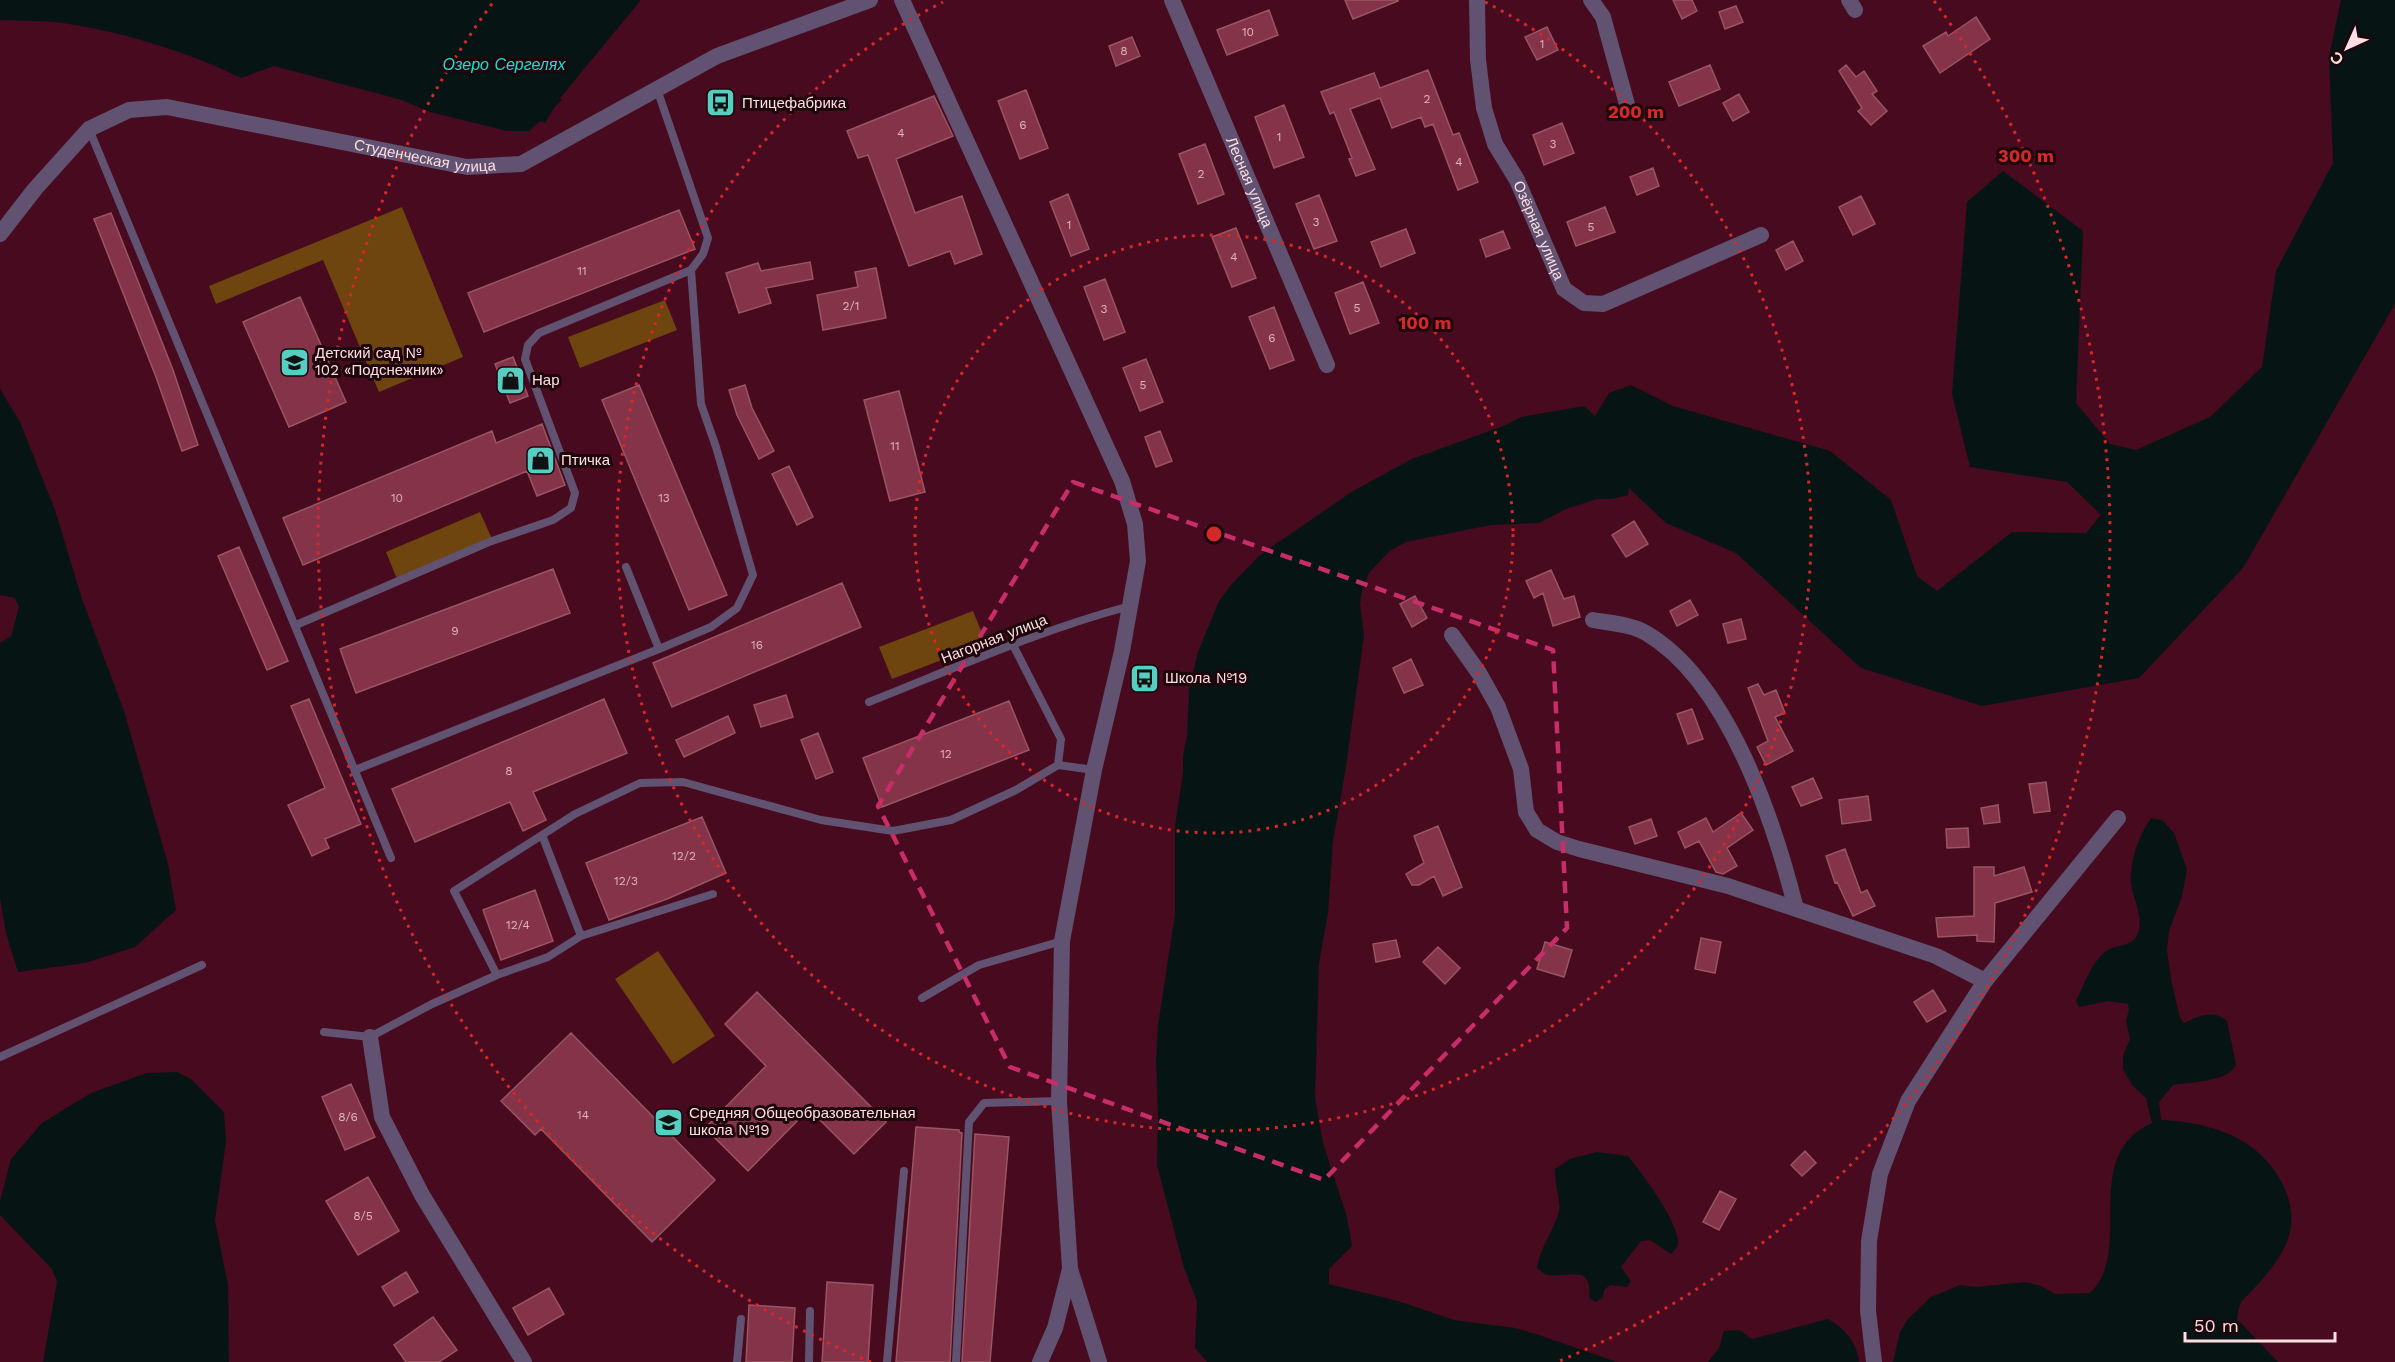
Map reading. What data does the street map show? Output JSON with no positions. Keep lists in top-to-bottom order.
{
  "streets": {
    "street": ["Студенческая улица", "Лесная улица", "Озёрная улица"],
    "lane": ["Нагорная улица"]
  },
  "water": ["Озеро Сергелях"],
  "places": {
    "bus stop": ["Птицефабрика", "Школа №19"],
    "school or university": ["Детский сад № 102 «Подснежник»", "Средняя Общеобразовательная школа №19"],
    "shop": ["Нар", "Птичка"]
  },
  "house_numbers": [
    "10",
    "1",
    "8",
    "2",
    "6",
    "4",
    "1",
    "3",
    "4",
    "2",
    "3",
    "1",
    "5",
    "4",
    "11",
    "2/1",
    "5",
    "3",
    "6",
    "5",
    "11",
    "10",
    "13",
    "9",
    "16",
    "12",
    "8",
    "12/2",
    "12/3",
    "12/4",
    "14",
    "8/6",
    "8/5"
  ],
  "scale_bar": "50 m",
  "north": "bottom left",
  "rings": ["200 m", "300 m", "100 m"]
}
